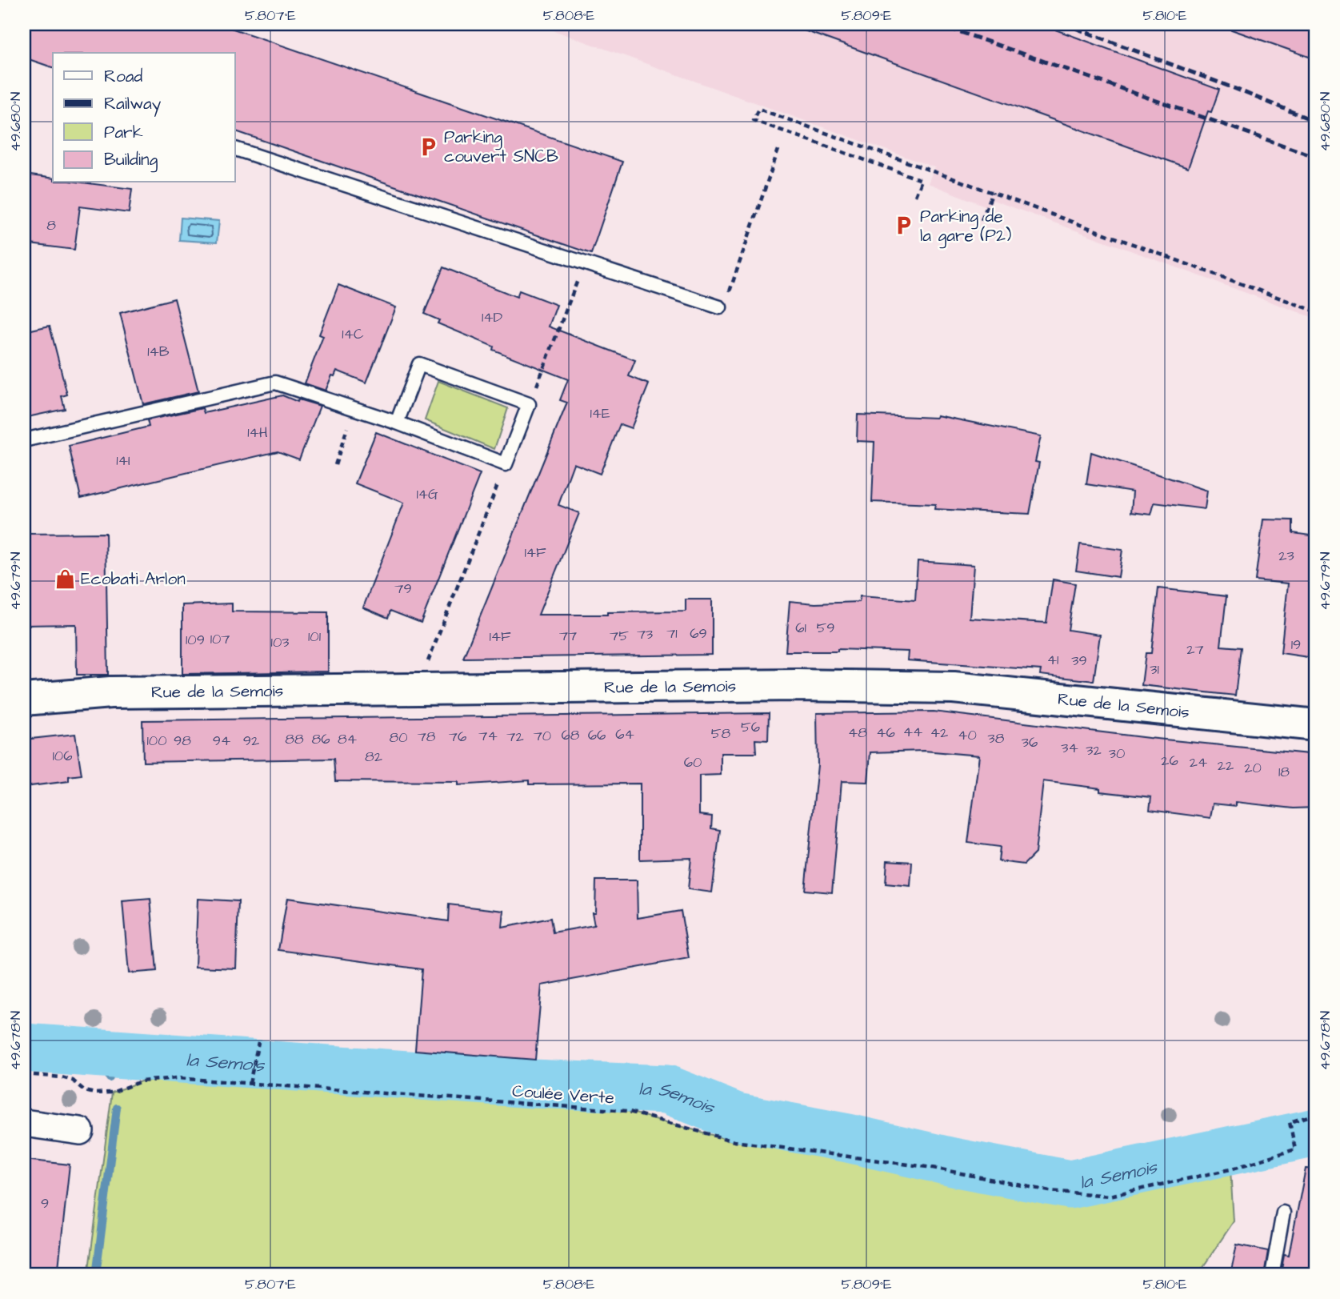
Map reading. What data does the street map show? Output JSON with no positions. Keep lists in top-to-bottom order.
{
  "streets": {
    "main road": ["Rue de la Semois"],
    "path": ["Coulée Verte"]
  },
  "water": ["la Semois"],
  "places": {
    "parking": ["Parking couvert SNCB", "Parking de la gare (P2)"],
    "shop": ["Ecobati Arlon"]
  },
  "house_numbers": [
    "8",
    "14D",
    "14C",
    "14B",
    "14E",
    "14H",
    "14I",
    "14G",
    "14F",
    "23",
    "79",
    "61",
    "59",
    "71",
    "69",
    "73",
    "77",
    "75",
    "101",
    "14F",
    "107",
    "109",
    "103",
    "19",
    "27",
    "41",
    "39",
    "31",
    "56",
    "44",
    "48",
    "46",
    "42",
    "58",
    "64",
    "68",
    "66",
    "40",
    "74",
    "70",
    "78",
    "76",
    "72",
    "80",
    "38",
    "88",
    "86",
    "84",
    "100",
    "98",
    "94",
    "92",
    "36",
    "34",
    "32",
    "30",
    "106",
    "82",
    "26",
    "60",
    "24",
    "22",
    "20",
    "18",
    "9"
  ],
  "legend": [
    "Road",
    "Railway",
    "Park",
    "Building"
  ],
  "coordinates": [
    "5.807°E",
    "5.808°E",
    "5.809°E",
    "5.810°E",
    "49.680°N",
    "49.679°N",
    "49.678°N"
  ]
}
